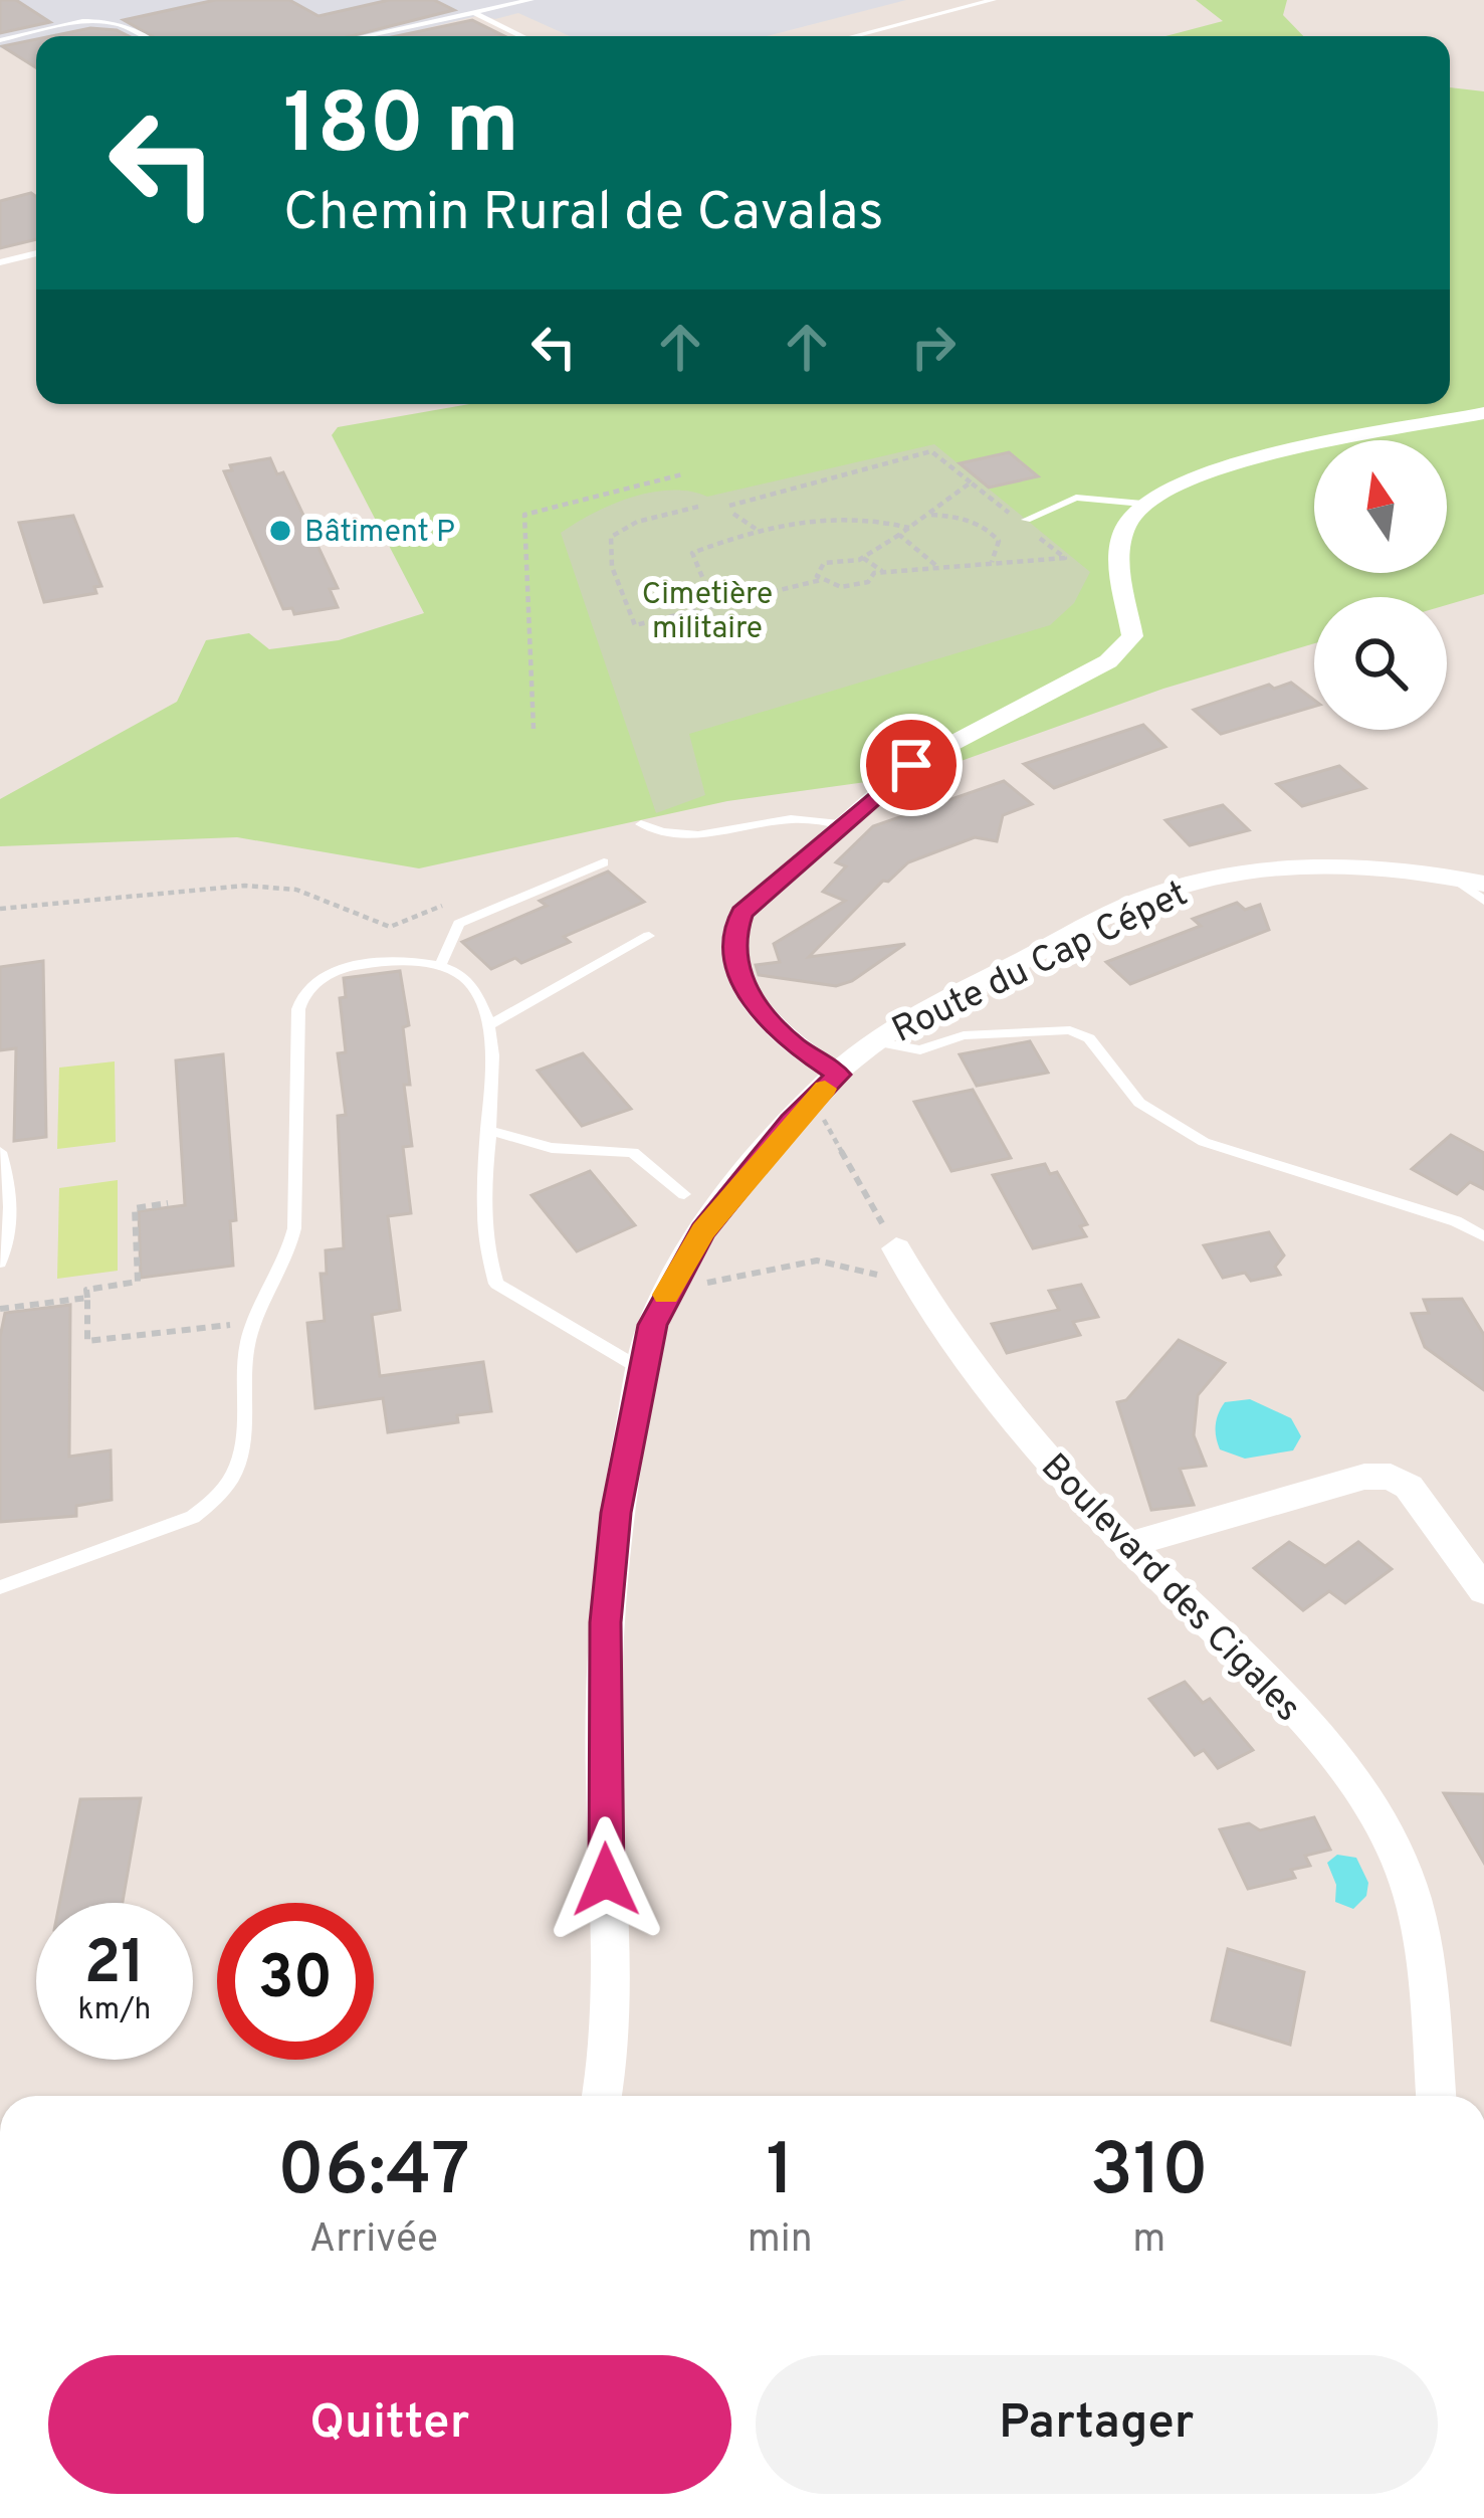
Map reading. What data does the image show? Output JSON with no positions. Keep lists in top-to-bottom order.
{
  "streets": {
    "street": ["Route du Cap Cépet", "Boulevard des Cigales"]
  },
  "parks": ["Cimetière militaire"],
  "places": ["Bâtiment P"],
  "north": "top",
  "page": {
    "turn": ["180 m", "Chemin Rural de Cavalas"],
    "speed": "21 km/h",
    "limit": "30",
    "eta": [
      "06:47",
      "Arrivée",
      "1",
      "min",
      "310",
      "m"
    ],
    "buttons": ["Quitter", "Partager"]
  }
}
